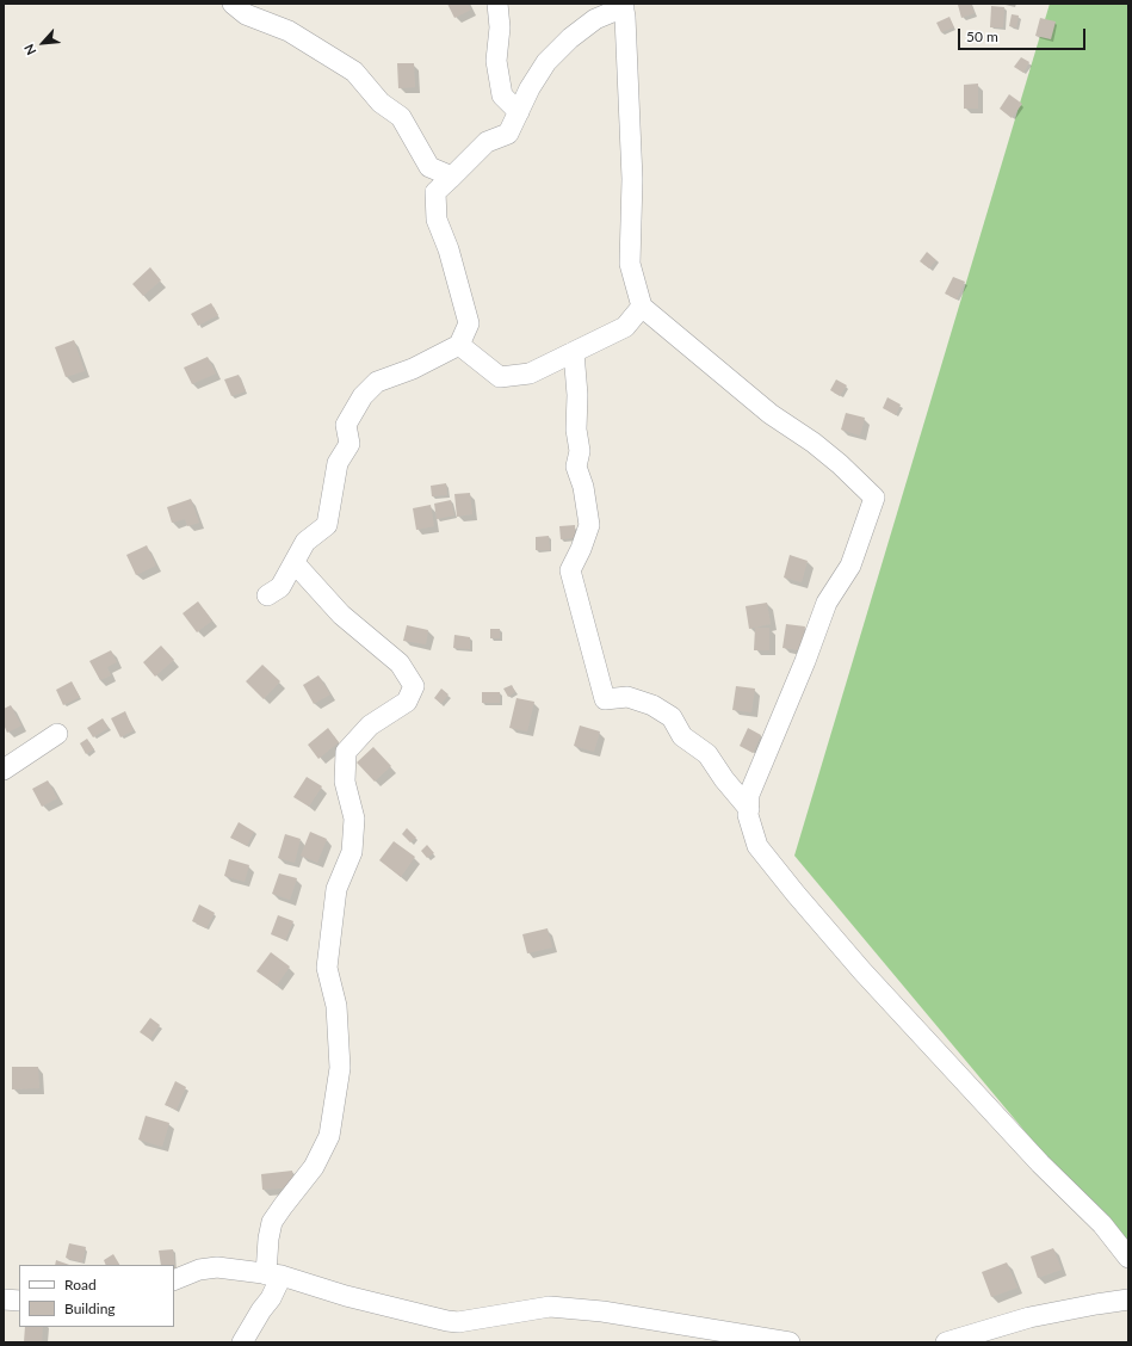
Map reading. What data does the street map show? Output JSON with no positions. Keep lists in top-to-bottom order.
{
  "legend": ["Road", "Building"],
  "scale_bar": "50 m",
  "north": "bottom left"
}
